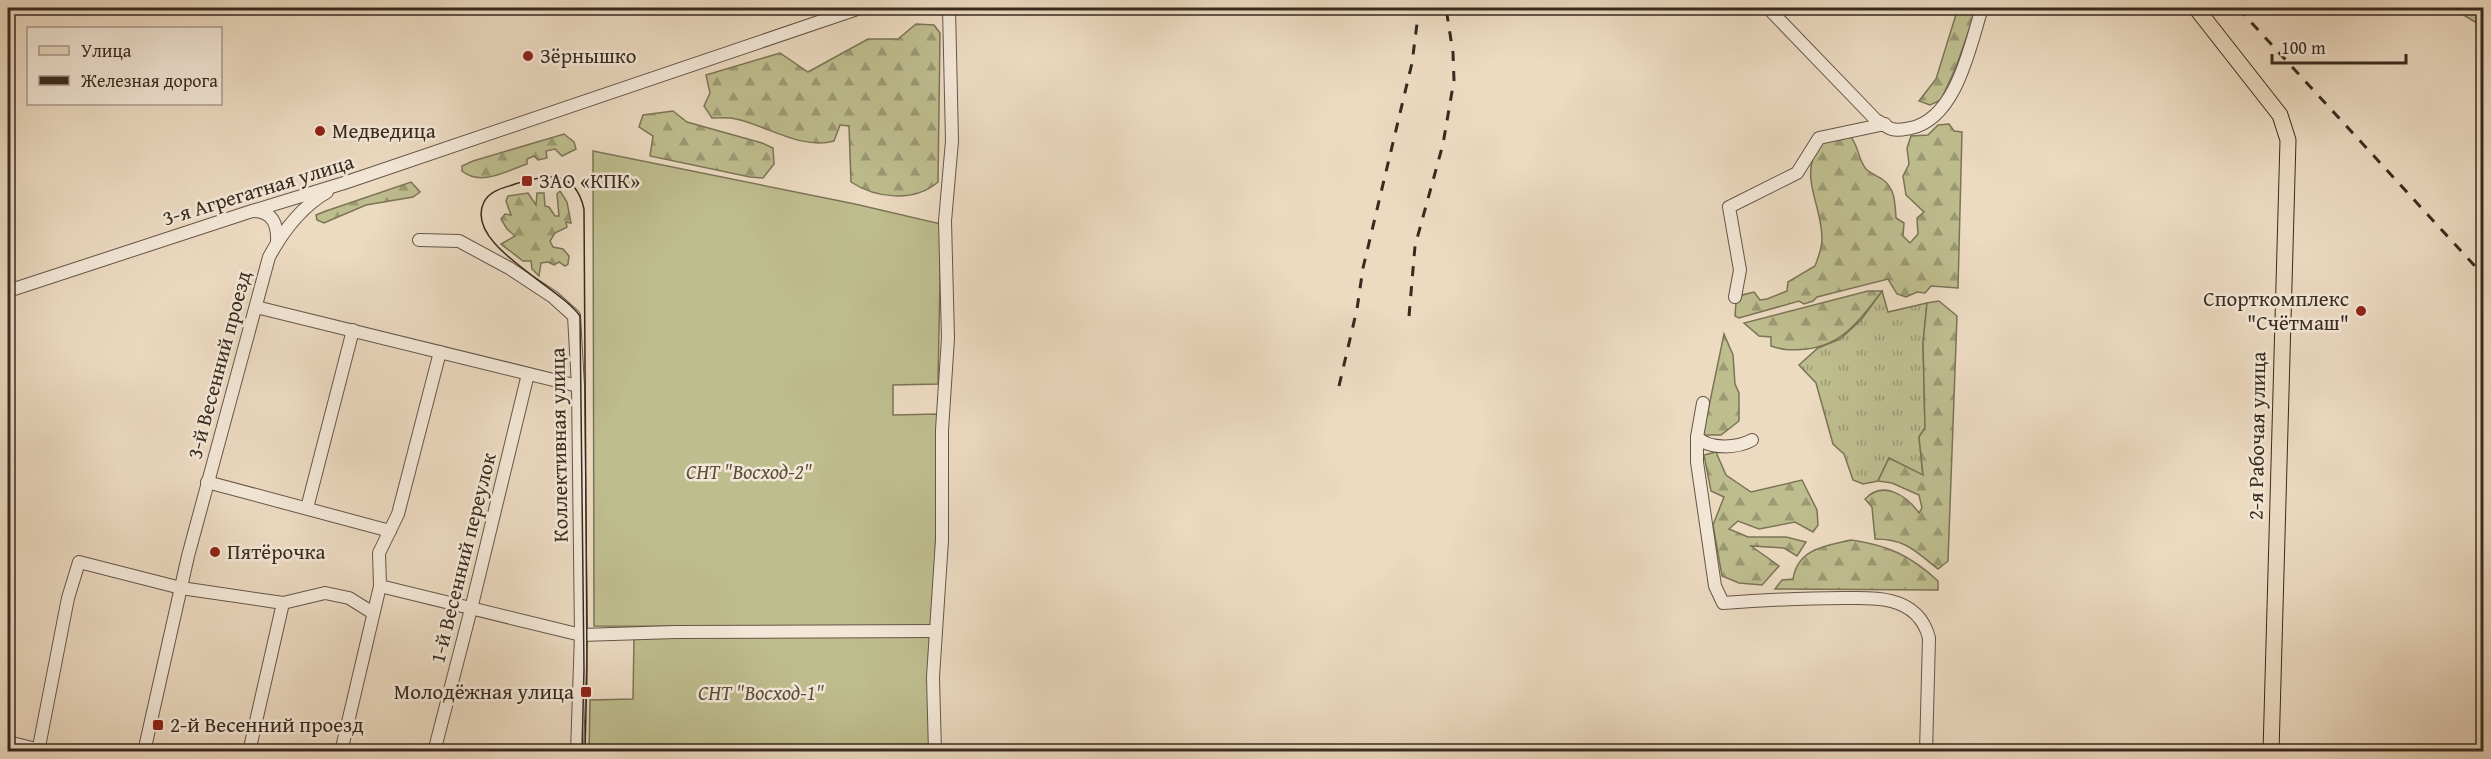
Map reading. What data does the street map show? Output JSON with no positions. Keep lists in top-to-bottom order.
{
  "streets": {
    "main road": ["2-я Рабочая улица"],
    "street": [
      "3-я Агрегатная улица",
      "3-й Весенний проезд",
      "Коллективная улица",
      "1-й Весенний переулок"
    ]
  },
  "crossings": [
    ["3-я Агрегатная улица", "3-й Весенний проезд"]
  ],
  "parks": ["СНТ \"Восход-2\"", "СНТ \"Восход-1\""],
  "places": {
    "other": [
      "Зёрнышко",
      "Медведица",
      "Спорткомплекс \"Счётмаш\"",
      "Пятёрочка"
    ],
    "transit": ["ЗАО «КПК»", "Молодёжная улица", "2-й Весенний проезд"]
  },
  "legend": ["Улица", "Железная дорога"],
  "scale_bar": "100 m"
}
